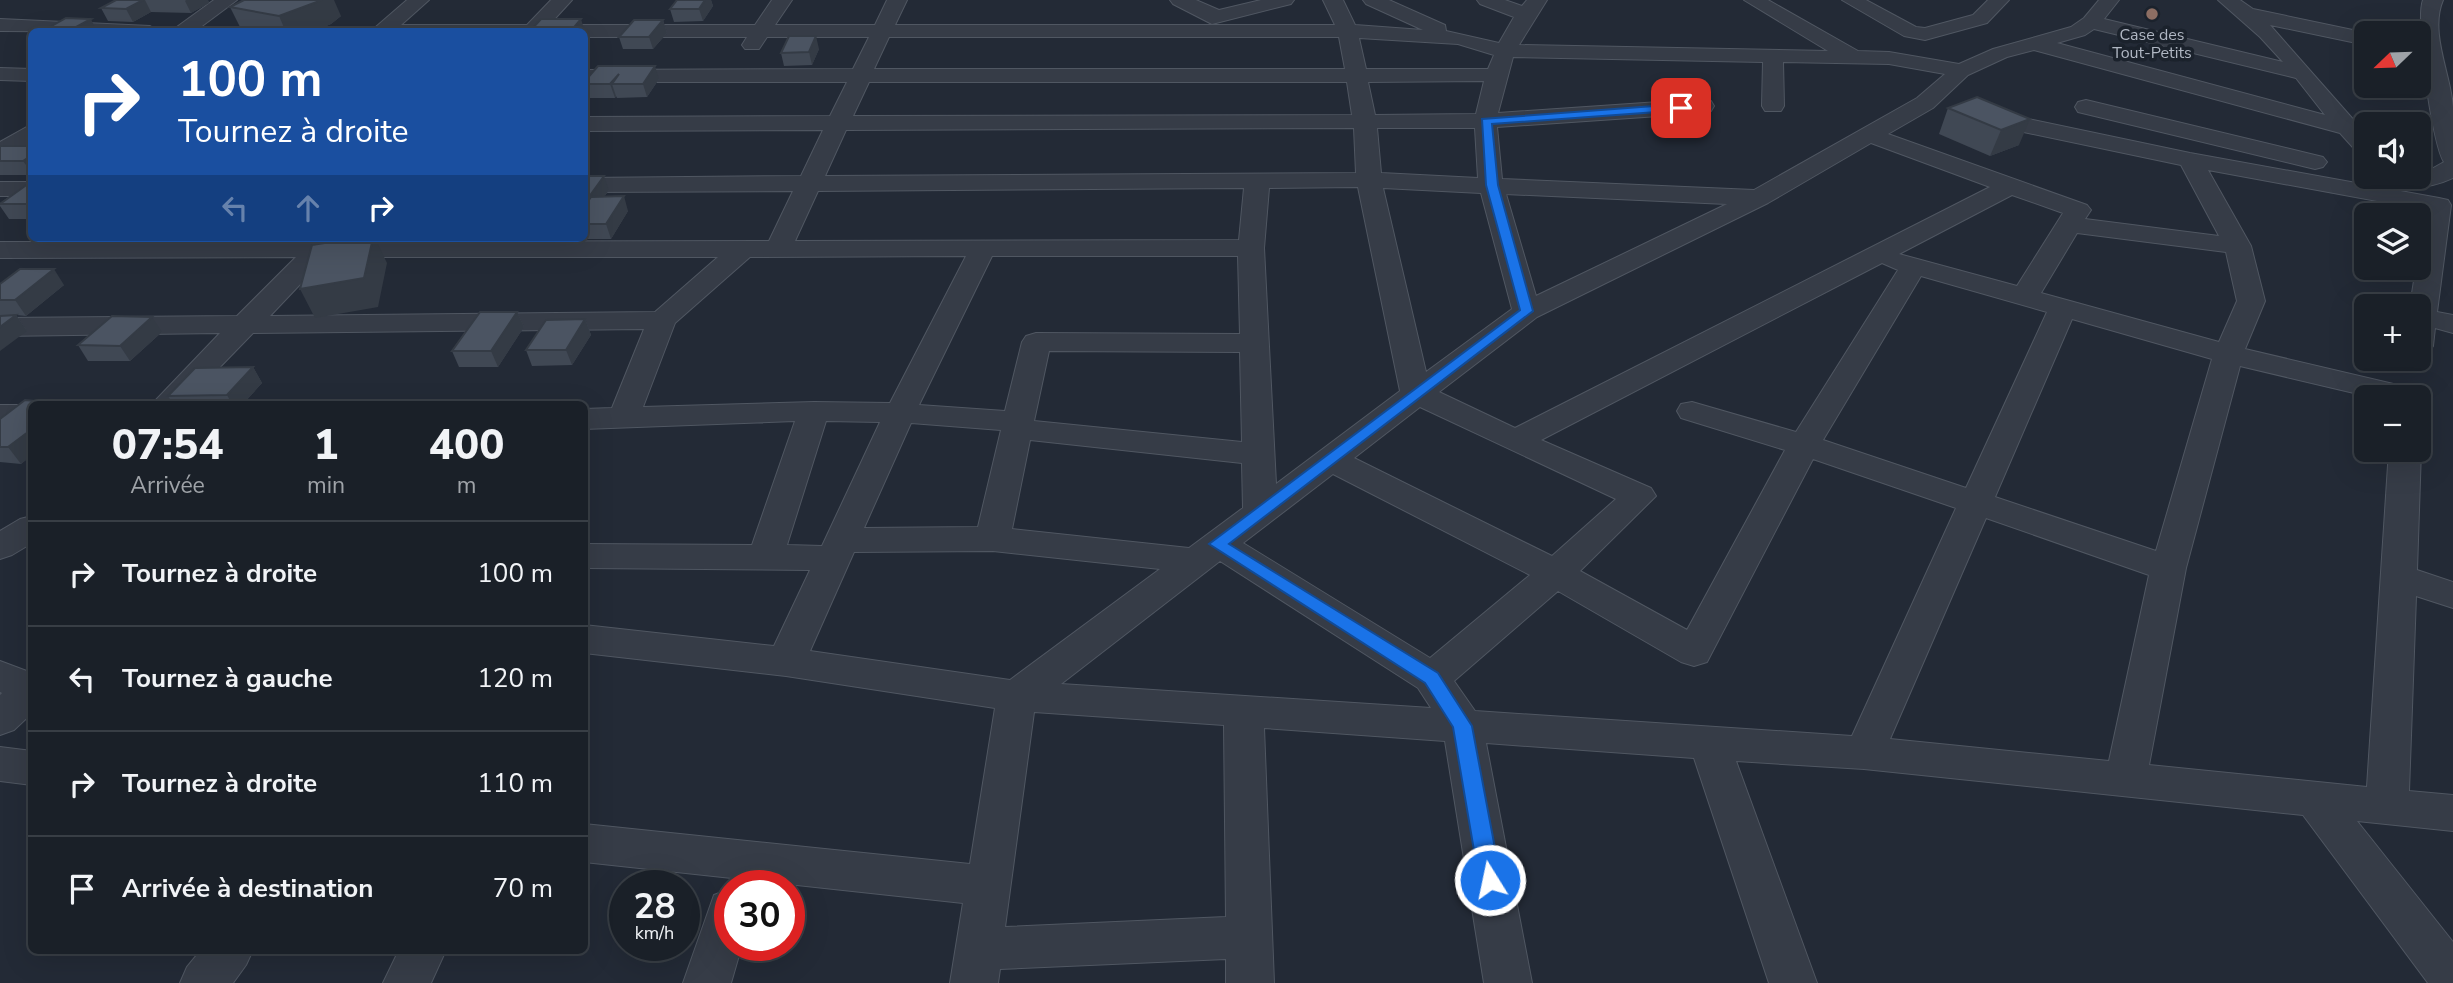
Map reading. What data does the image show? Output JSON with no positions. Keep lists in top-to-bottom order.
{
  "places": ["Case des Tout-Petits"],
  "north": "bottom left",
  "page": {
    "map_buttons": ["+", "−"],
    "turn": ["100 m", "Tournez à droite"],
    "eta": [
      "07:54",
      "Arrivée",
      "1",
      "min",
      "400",
      "m"
    ],
    "list": [
      {
        "name": "Tournez à droite",
        "value": "100 m"
      },
      {
        "name": "Tournez à gauche",
        "value": "120 m"
      },
      {
        "name": "Tournez à droite",
        "value": "110 m"
      },
      {
        "name": "Arrivée à destination",
        "value": "70 m"
      }
    ],
    "speed": "28 km/h",
    "limit": "30"
  }
}
